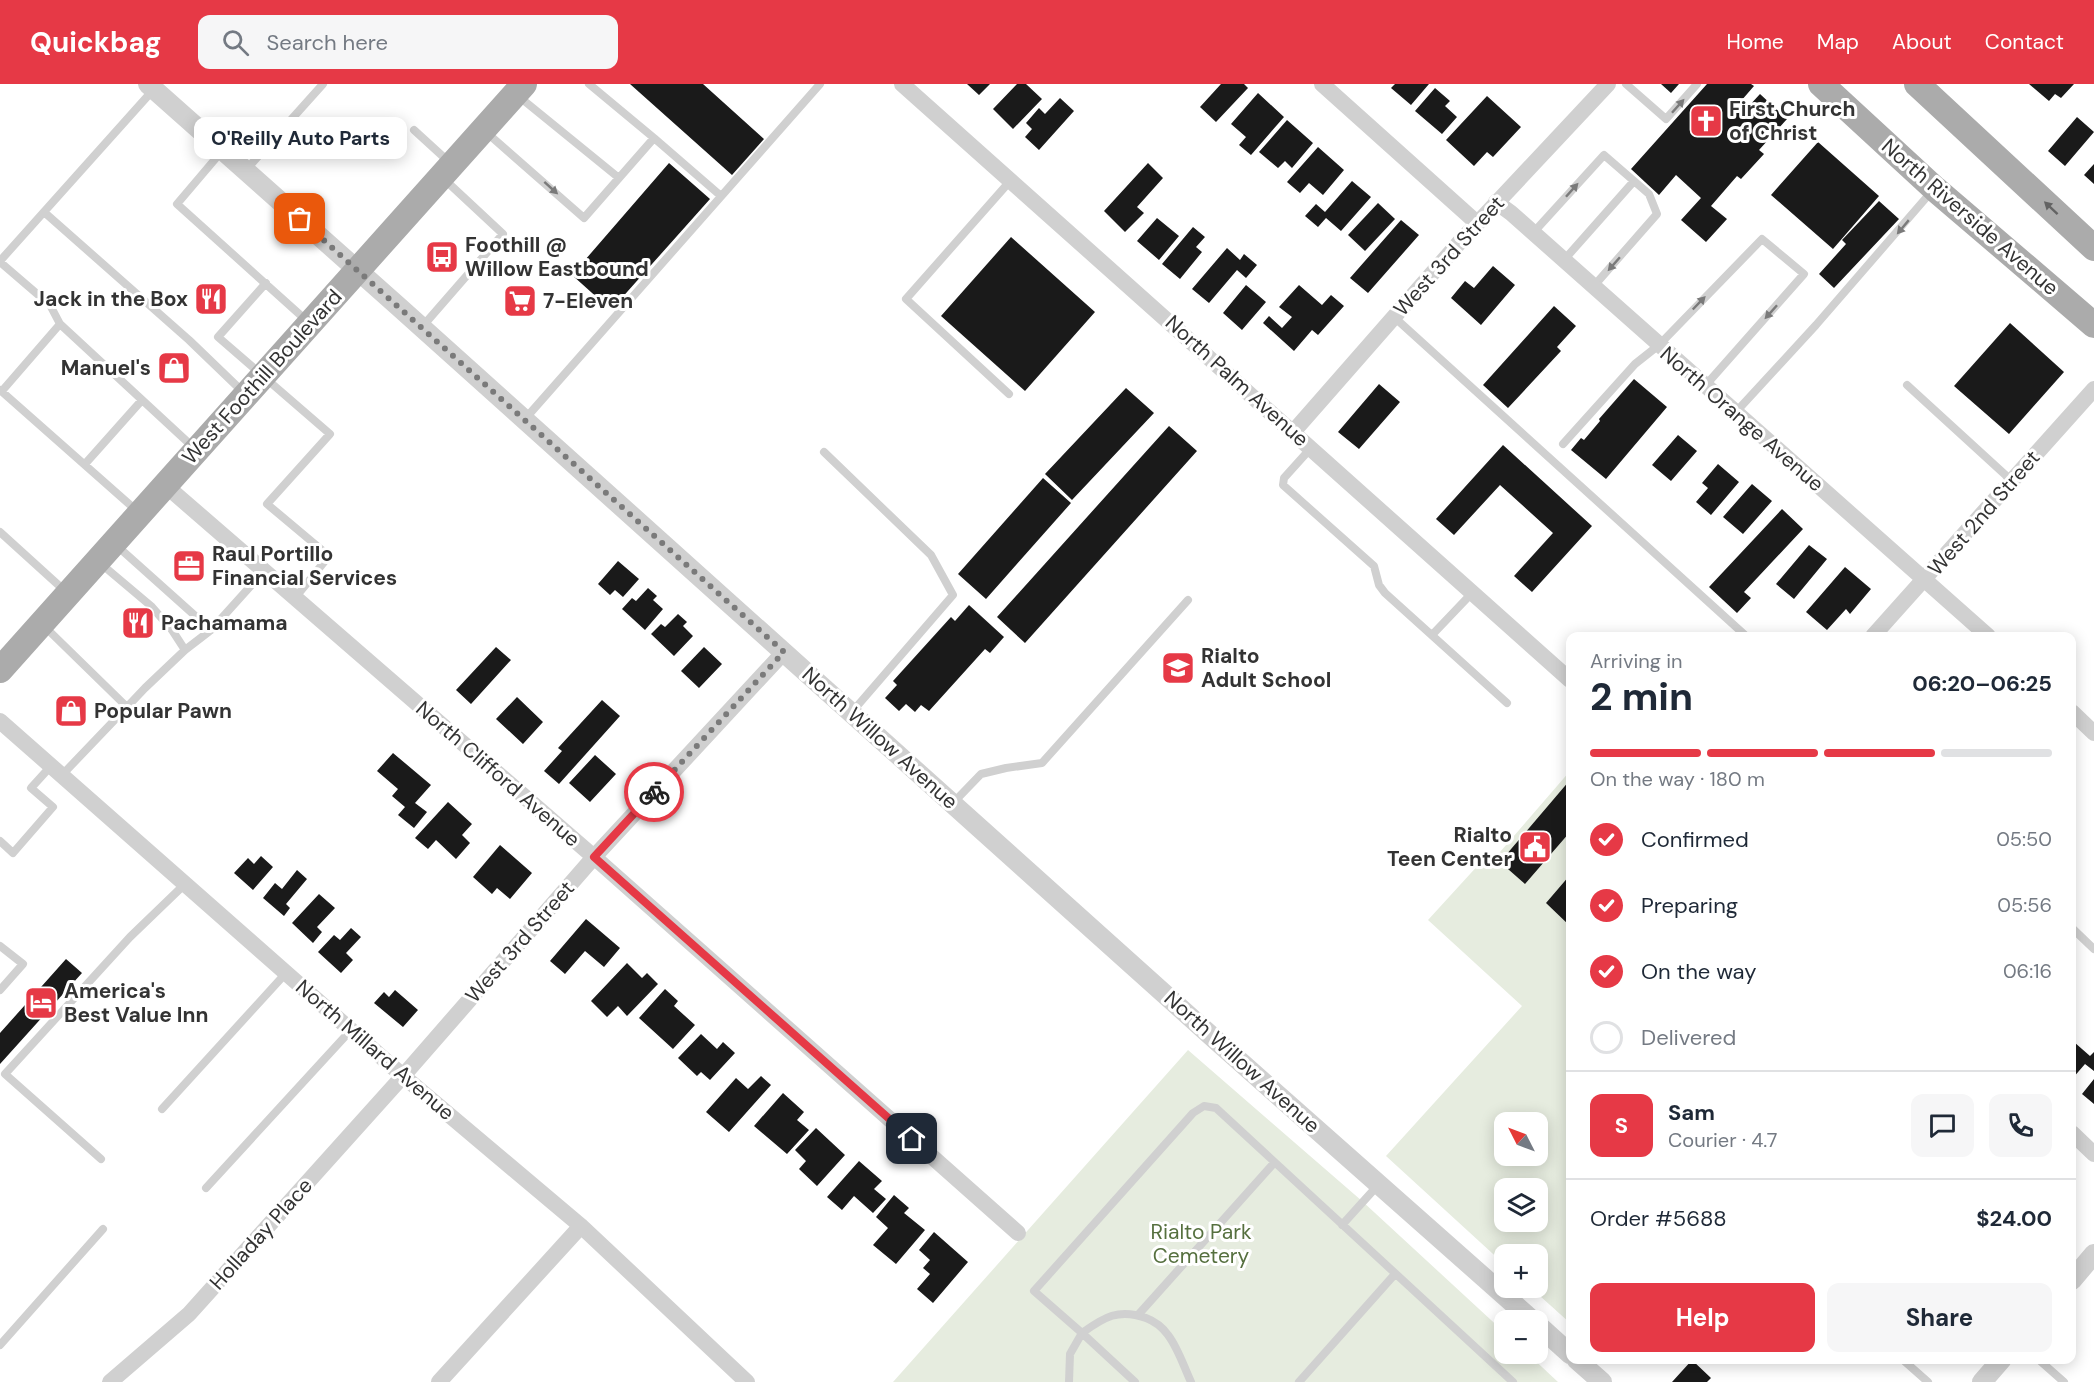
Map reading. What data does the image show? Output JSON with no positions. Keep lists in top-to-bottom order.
{
  "streets": {
    "main road": ["North Riverside Avenue", "West Foothill Boulevard"],
    "street": [
      "West 3rd Street",
      "North Palm Avenue",
      "North Orange Avenue",
      "West 2nd Street",
      "North Willow Avenue",
      "North Clifford Avenue",
      "North Millard Avenue",
      "Holladay Place"
    ]
  },
  "crossings": [
    ["West 3rd Street", "North Palm Avenue"],
    ["West 3rd Street", "North Orange Avenue"],
    ["West 3rd Street", "North Willow Avenue"],
    ["West 3rd Street", "North Clifford Avenue"],
    ["West 3rd Street", "North Millard Avenue"],
    ["West 3rd Street", "Holladay Place"],
    ["West Foothill Boulevard", "North Willow Avenue"],
    ["West Foothill Boulevard", "North Clifford Avenue"],
    ["North Orange Avenue", "West 2nd Street"],
    ["North Millard Avenue", "Holladay Place"]
  ],
  "parks": ["Rialto Park Cemetery"],
  "places": {
    "church": ["First Church of Christ"],
    "other": ["O'Reilly Auto Parts"],
    "bus stop": ["Foothill @ Willow Eastbound"],
    "restaurant": ["Jack in the Box", "Pachamama"],
    "supermarket": ["7-Eleven"],
    "shop": ["Manuel's", "Popular Pawn"],
    "office": ["Raul Portillo Financial Services"],
    "school or university": ["Rialto Adult School"],
    "public building": ["Rialto Teen Center"],
    "hotel": ["America's Best Value Inn"]
  },
  "north": "top left",
  "page": {
    "header": "Quickbag",
    "search": "Search here",
    "nav": [
      "Home",
      "Map",
      "About",
      "Contact"
    ],
    "bubble": "O'Reilly Auto Parts",
    "heading": ["2 min", "Arriving in", "06:20–06:25"],
    "panel": [
      "Sam",
      "Courier · 4.7",
      "Order #5688",
      "$24.00"
    ],
    "bar": "On the way · 180 m",
    "list": [
      ["Confirmed", "05:50"],
      ["Preparing", "05:56"],
      ["On the way", "06:16"],
      "Delivered"
    ],
    "round": "S",
    "map_buttons": ["+", "−"],
    "buttons": ["Help", "Share"]
  }
}
